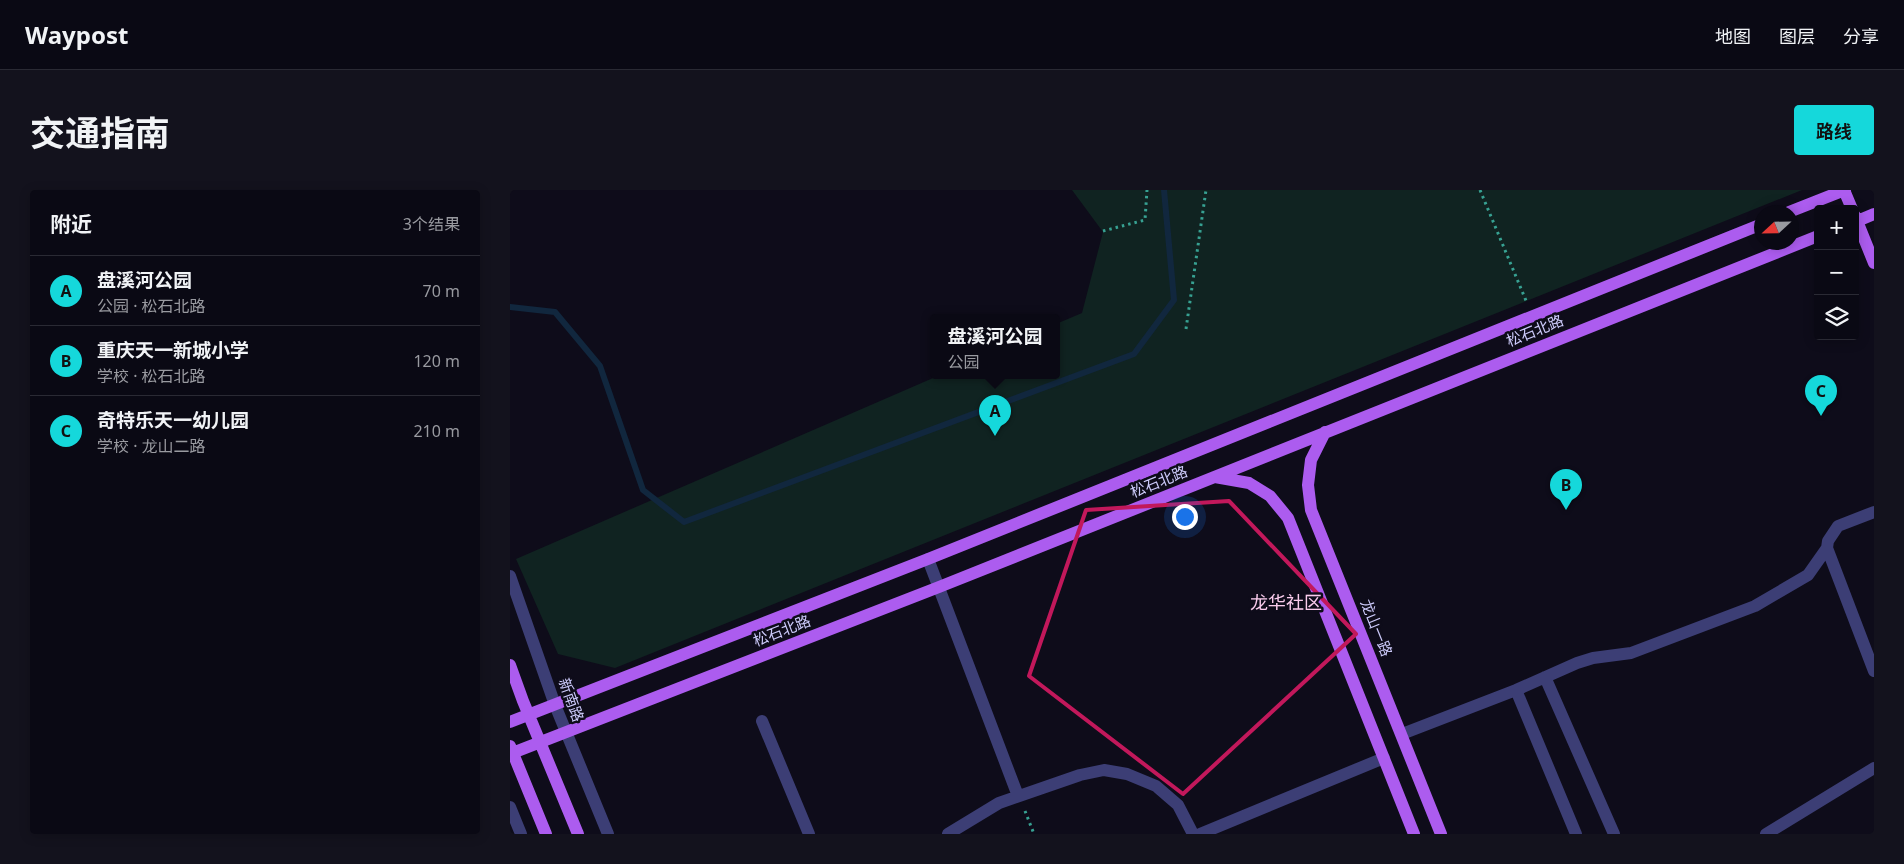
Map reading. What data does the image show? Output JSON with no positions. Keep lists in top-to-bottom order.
{
  "streets": {
    "main road": ["松石北路", "龙山一路"],
    "street": ["新南路"]
  },
  "crossings": [
    ["松石北路", "龙山一路"],
    ["松石北路", "新南路"]
  ],
  "districts": ["龙华社区"],
  "north": "left",
  "page": {
    "header": "Waypost",
    "nav": ["地图", "图层", "分享"],
    "title": "交通指南",
    "buttons": "路线",
    "heading": ["附近", "3个结果"],
    "map_buttons": ["+", "−"],
    "list": [
      {
        "mark": "A",
        "name": "盘溪河公园",
        "note": "公园 · 松石北路",
        "value": "70 m"
      },
      {
        "mark": "B",
        "name": "重庆天一新城小学",
        "note": "学校 · 松石北路",
        "value": "120 m"
      },
      {
        "mark": "C",
        "name": "奇特乐天一幼儿园",
        "note": "学校 · 龙山二路",
        "value": "210 m"
      }
    ],
    "popup": ["盘溪河公园", "公园"],
    "pins": ["C", "A", "B"]
  }
}
